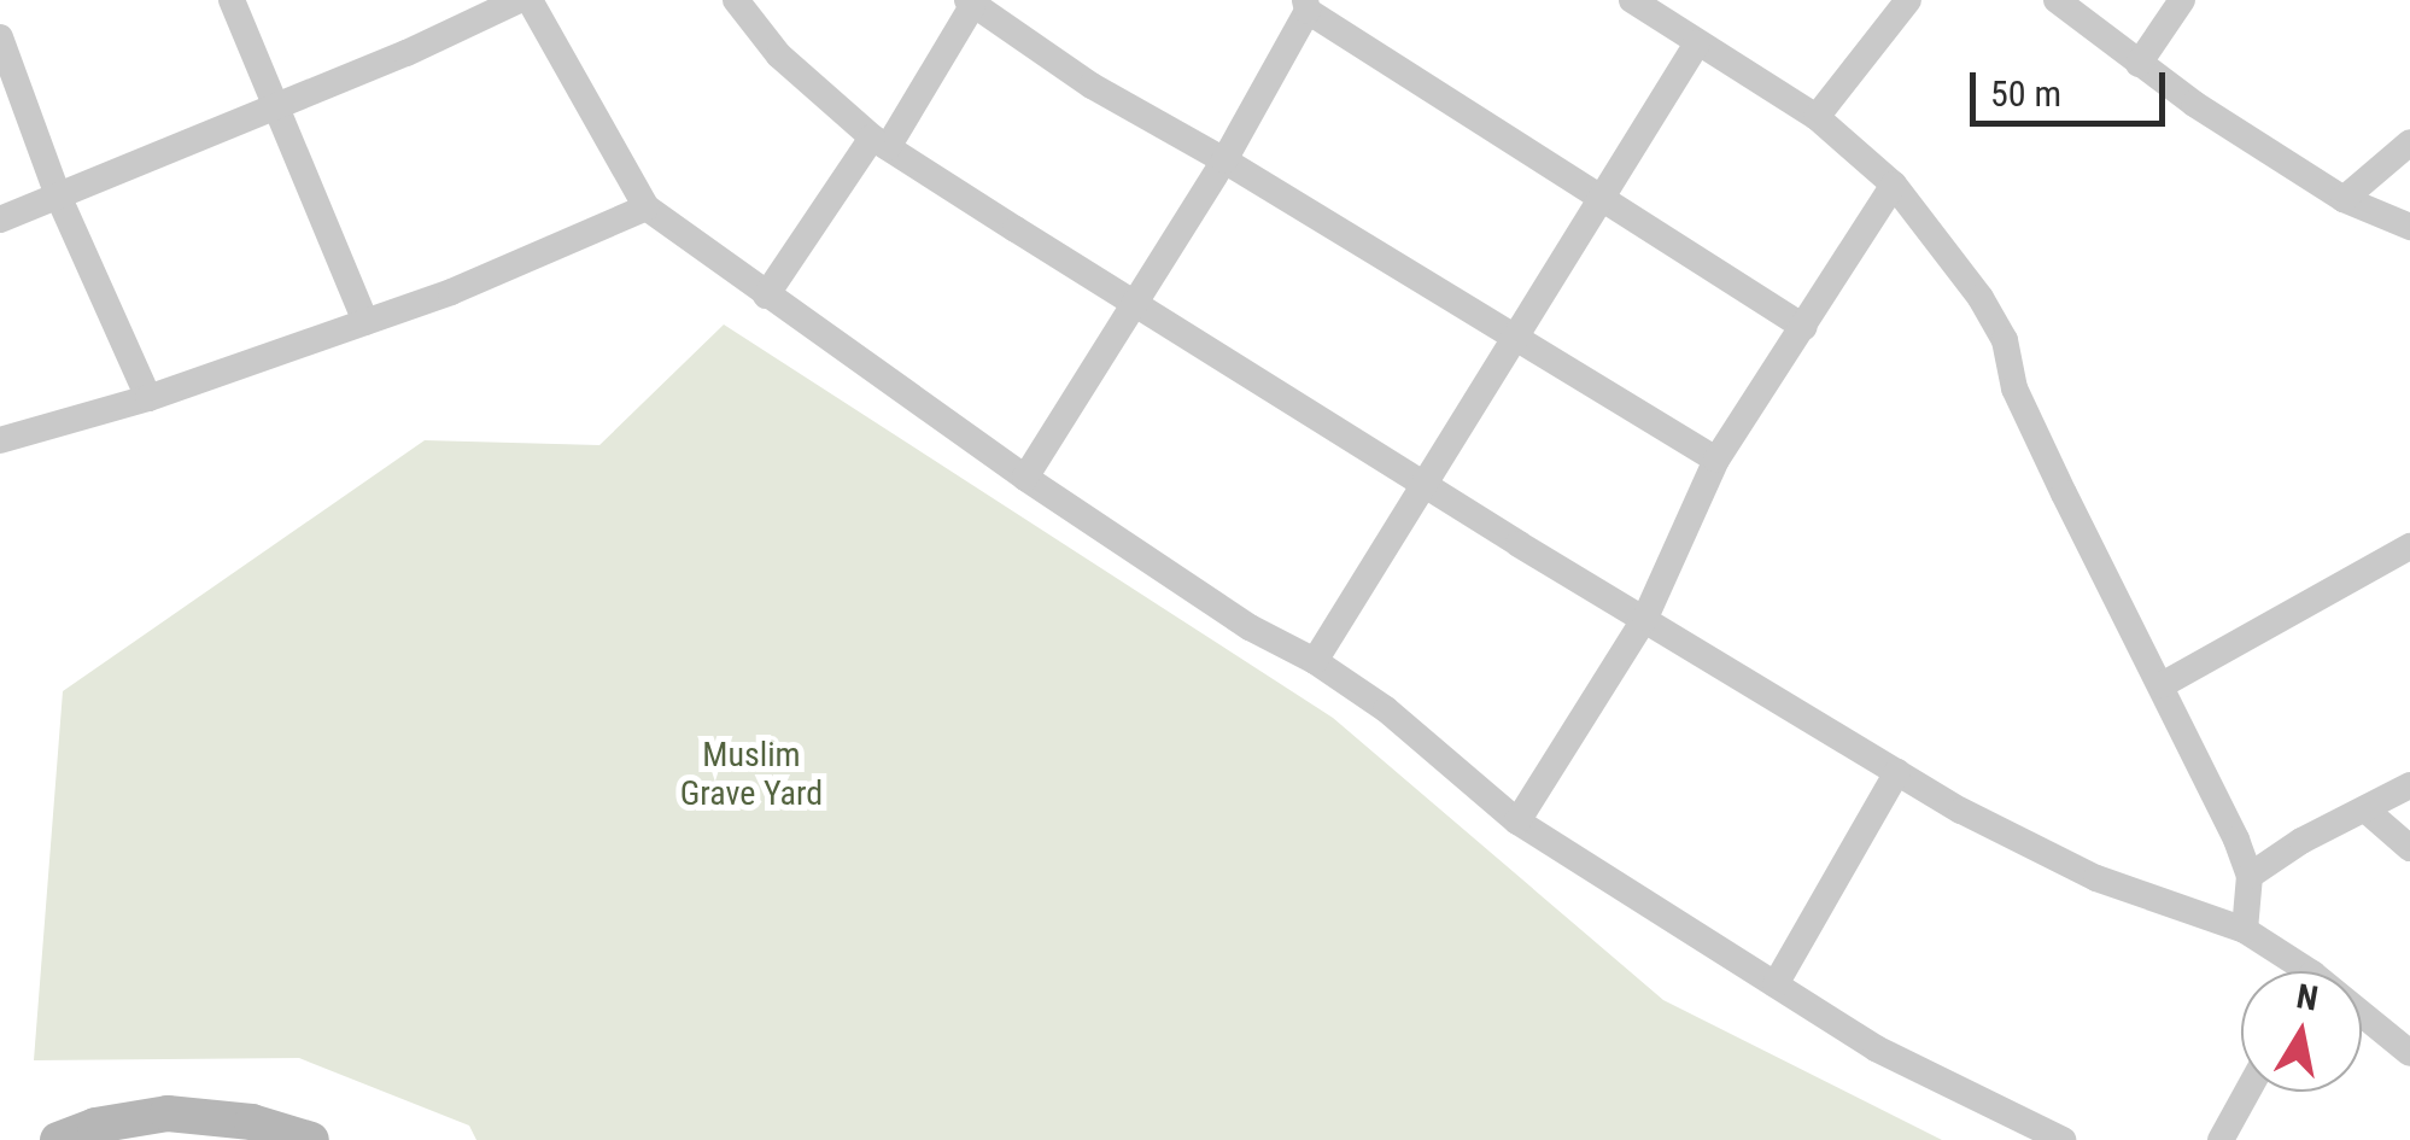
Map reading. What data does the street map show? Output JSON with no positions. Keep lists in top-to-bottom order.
{
  "parks": ["Muslim Grave Yard"],
  "scale_bar": "50 m",
  "north": "top"
}
